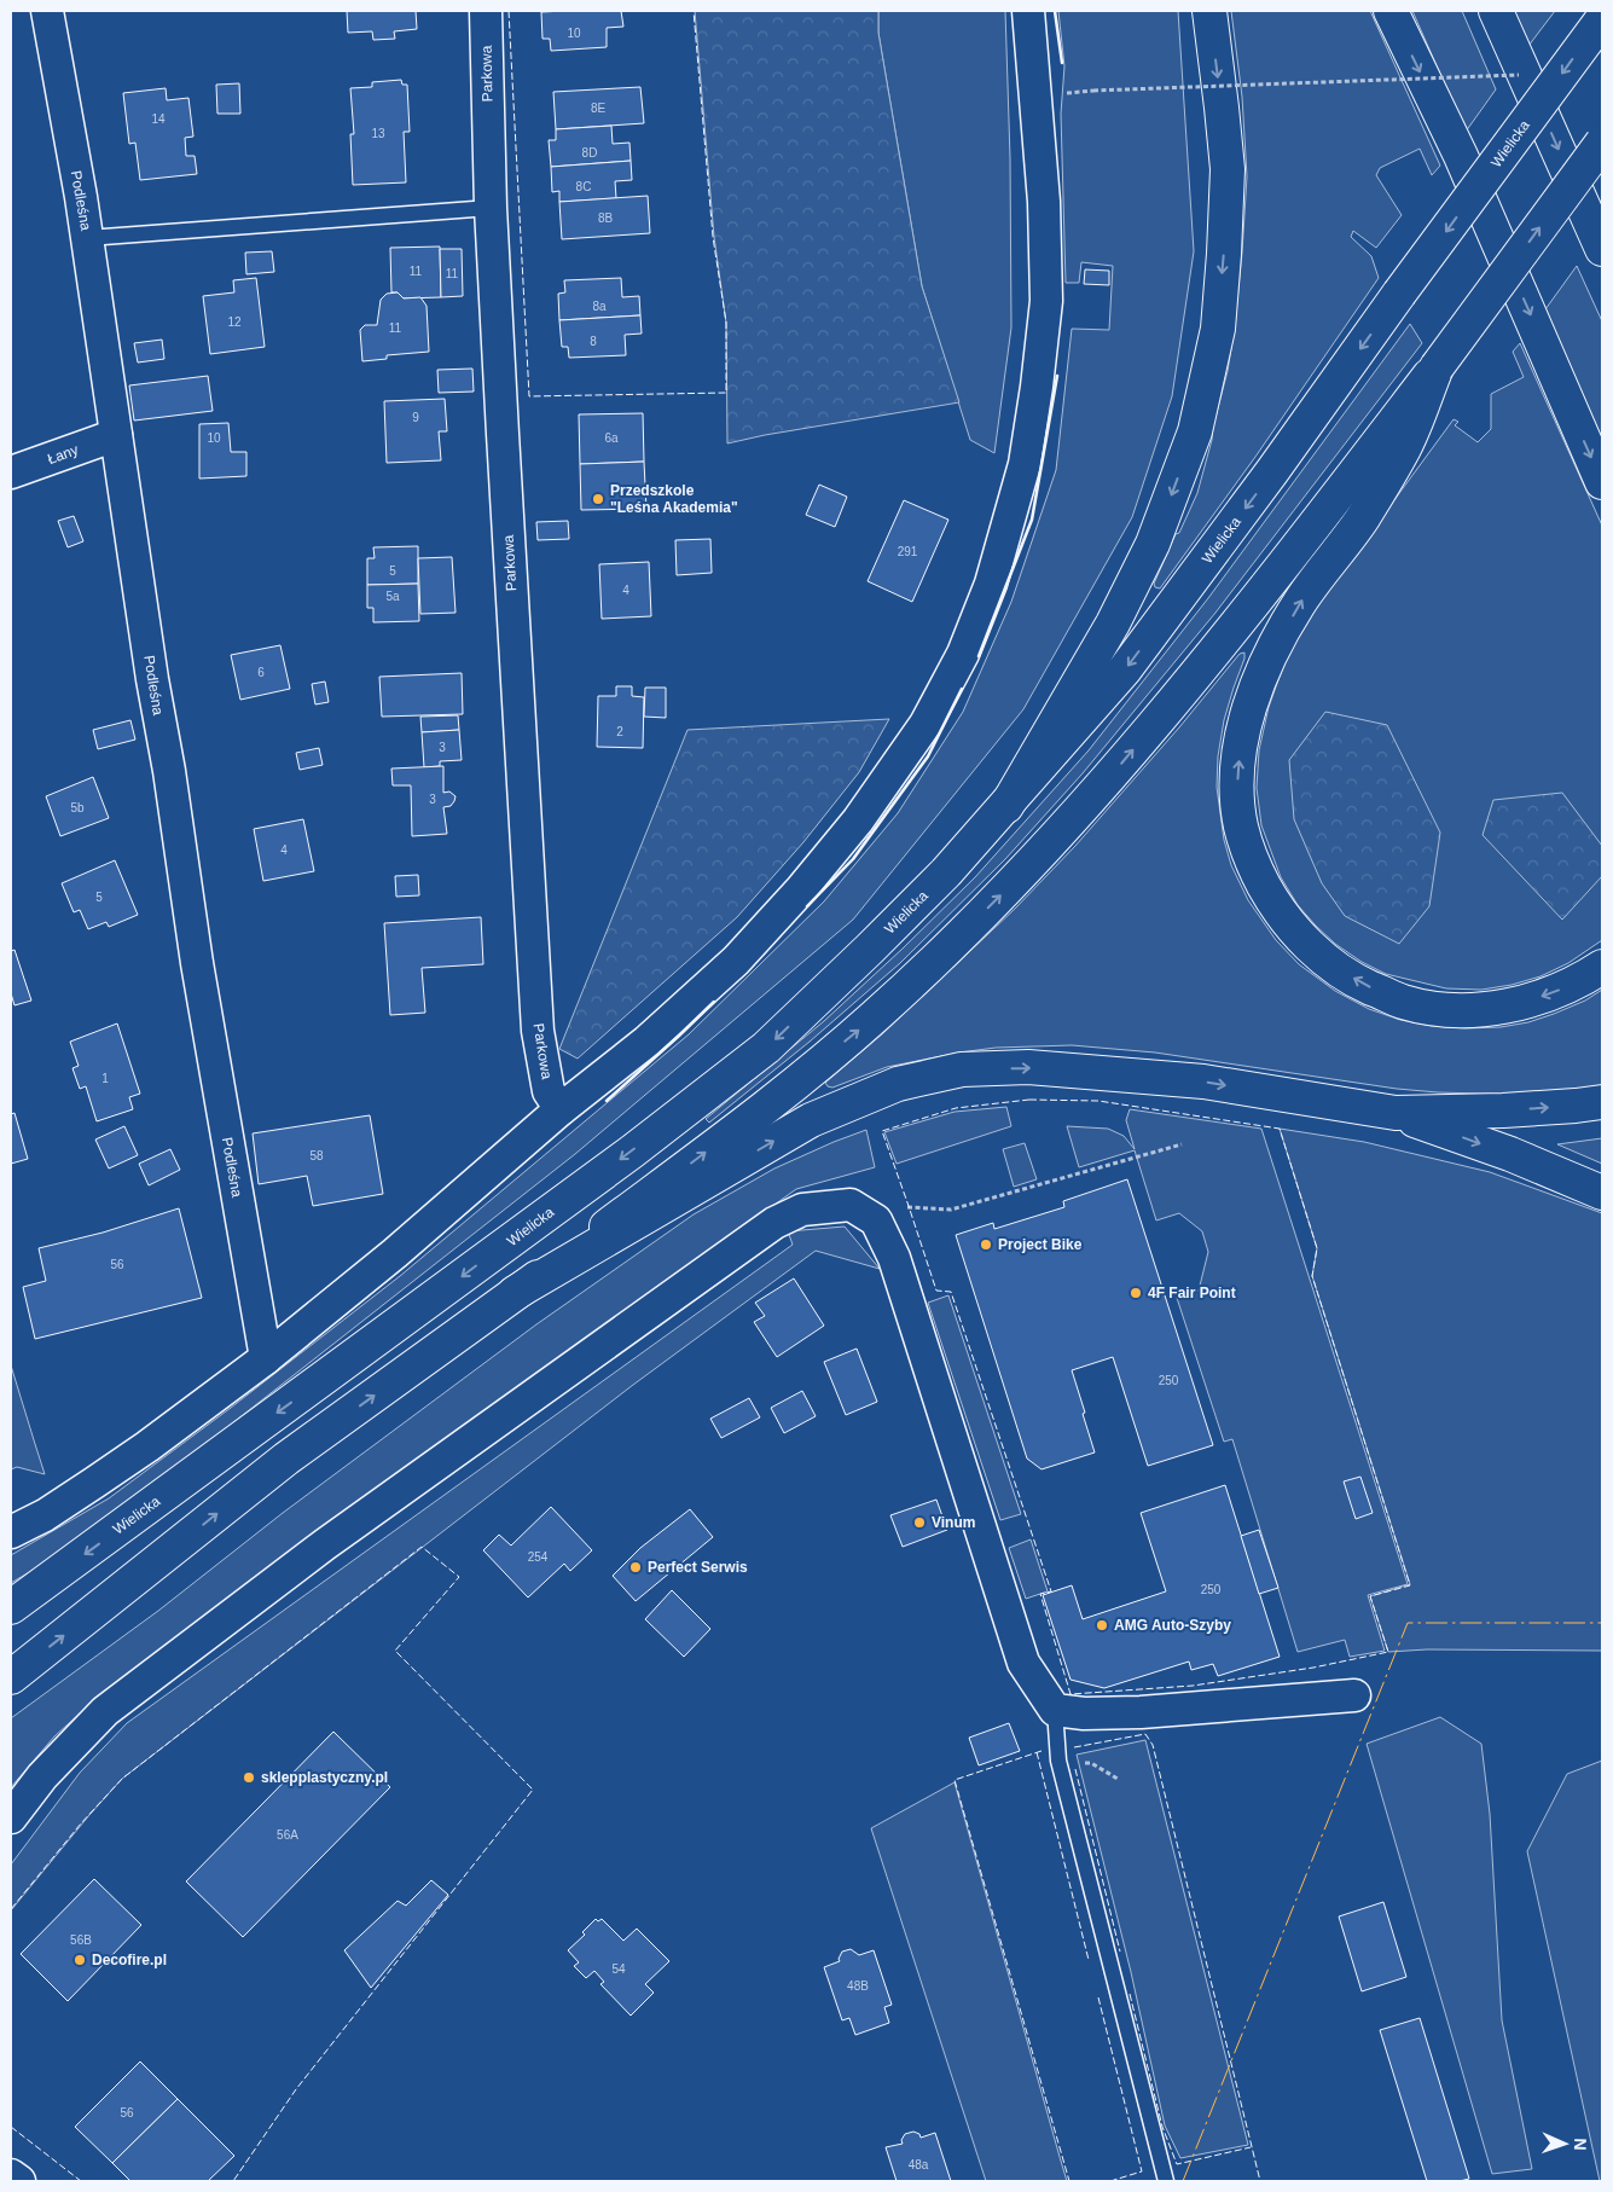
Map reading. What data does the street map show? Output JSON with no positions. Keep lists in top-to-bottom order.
{
  "streets": {
    "main road": ["Wielicka"],
    "street": ["Parkowa", "Podleśna", "Łany"]
  },
  "crossings": [
    ["Podleśna", "Łany"]
  ],
  "places": [
    "Przedszkole \"Leśna Akademia\"",
    "Project Bike",
    "4F Fair Point",
    "Vinum",
    "Perfect Serwis",
    "AMG Auto-Szyby",
    "sklepplastyczny.pl",
    "Decofire.pl"
  ],
  "house_numbers": [
    "10",
    "8E",
    "14",
    "13",
    "8D",
    "8C",
    "8B",
    "11",
    "11",
    "8a",
    "12",
    "11",
    "8",
    "9",
    "10",
    "6a",
    "291",
    "5",
    "4",
    "5a",
    "6",
    "2",
    "3",
    "3",
    "5b",
    "4",
    "5",
    "1",
    "58",
    "56",
    "250",
    "254",
    "250",
    "56A",
    "56B",
    "54",
    "48B",
    "56",
    "48a"
  ],
  "north": "right"
}
